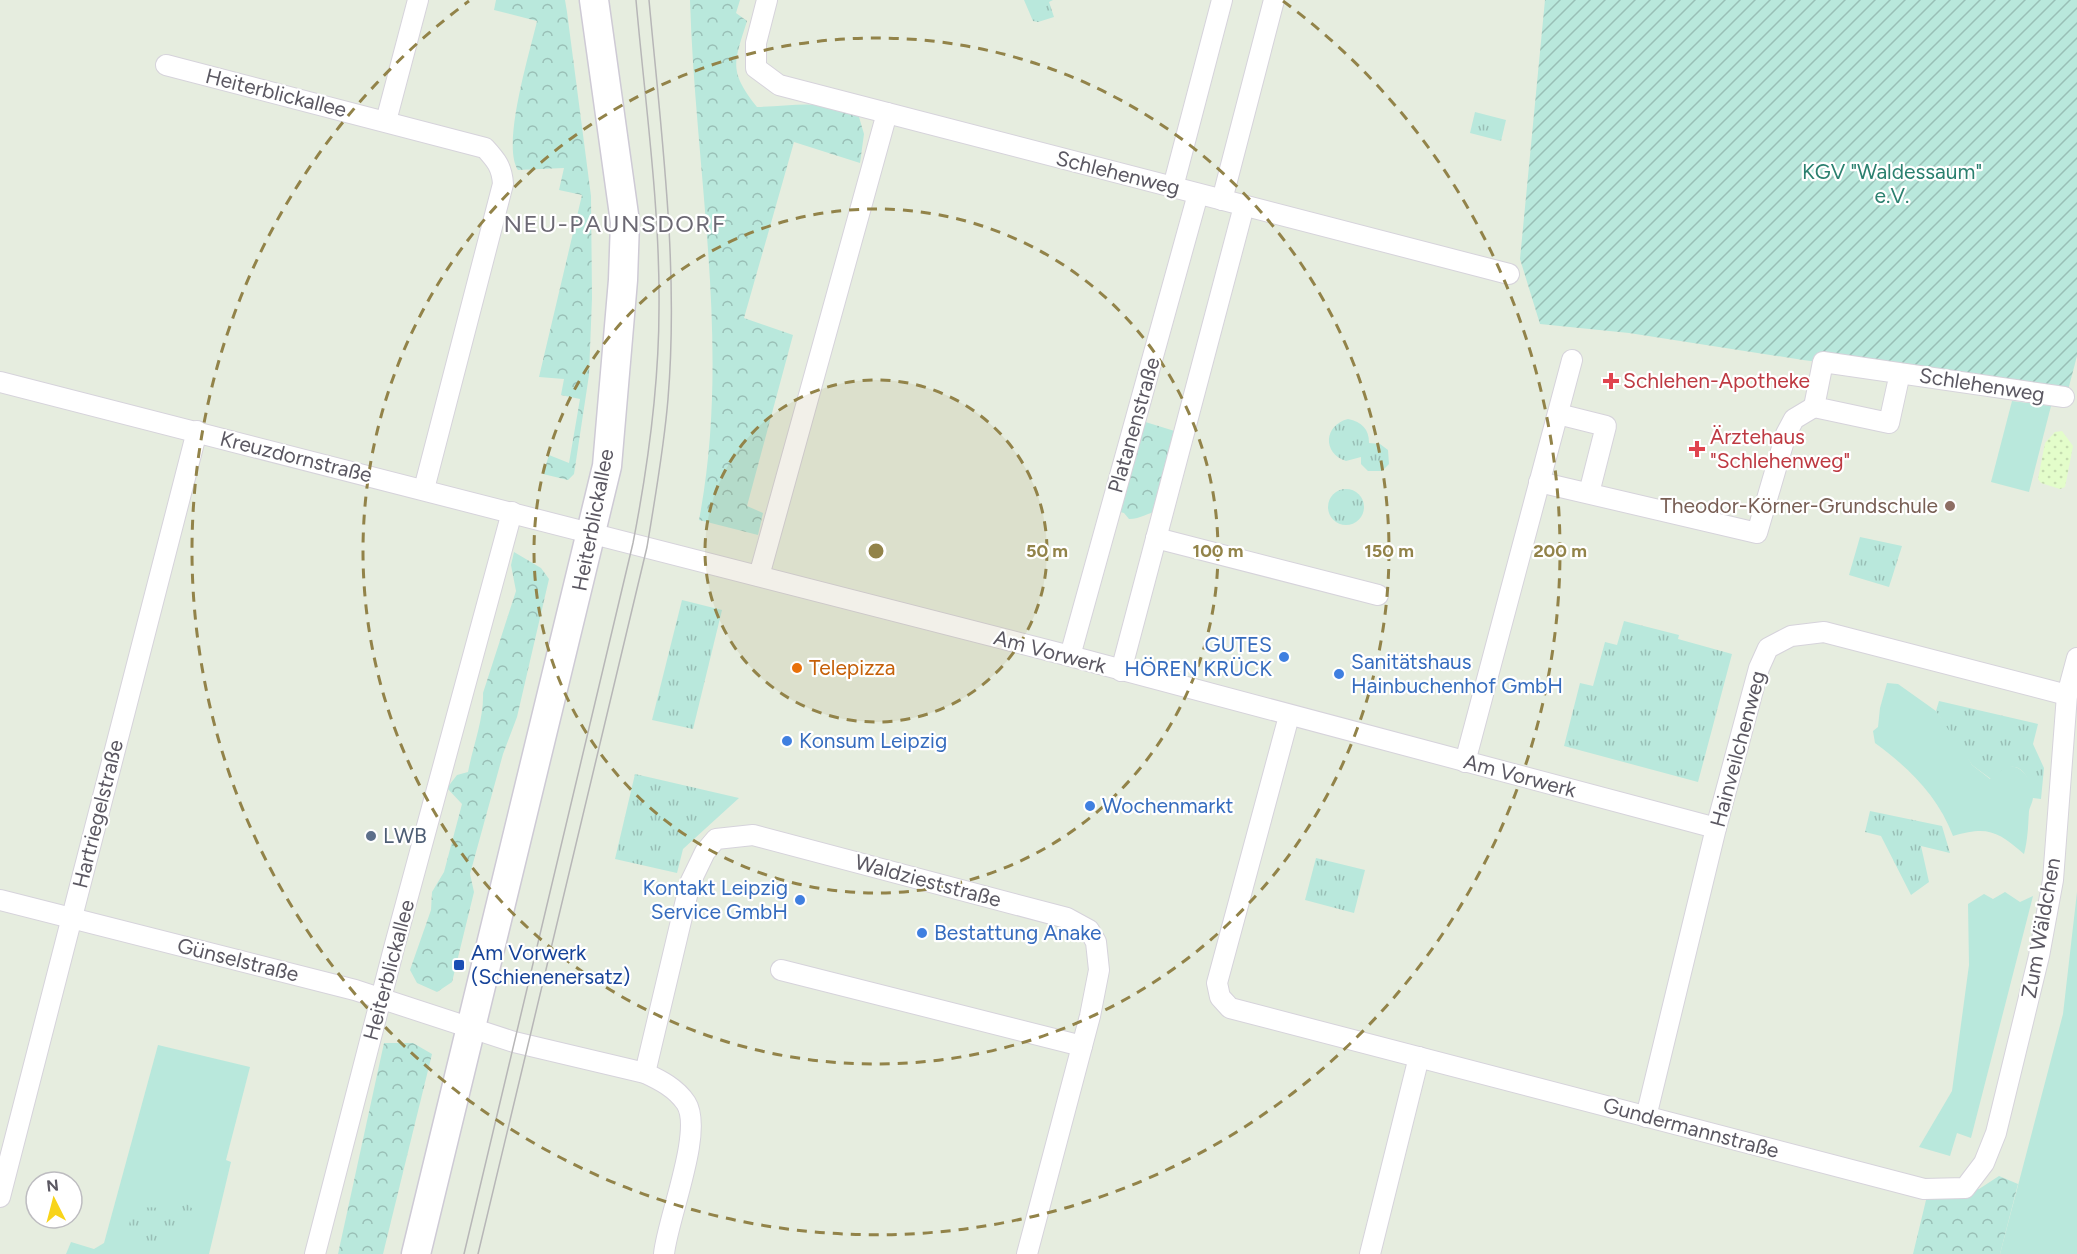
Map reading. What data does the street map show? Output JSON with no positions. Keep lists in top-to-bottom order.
{
  "streets": {
    "main road": ["Heiterblickallee"],
    "street": [
      "Schlehenweg",
      "Platanenstraße",
      "Kreuzdornstraße",
      "Am Vorwerk",
      "Hainveilchenweg",
      "Hartriegelstraße",
      "Waldzieststraße",
      "Zum Wäldchen",
      "Günselstraße",
      "Gundermannstraße"
    ]
  },
  "crossings": [
    ["Heiterblickallee", "Kreuzdornstraße"],
    ["Heiterblickallee", "Am Vorwerk"],
    ["Heiterblickallee", "Günselstraße"],
    ["Schlehenweg", "Platanenstraße"],
    ["Platanenstraße", "Am Vorwerk"],
    ["Kreuzdornstraße", "Am Vorwerk"],
    ["Kreuzdornstraße", "Hartriegelstraße"],
    ["Am Vorwerk", "Hainveilchenweg"],
    ["Am Vorwerk", "Gundermannstraße"],
    ["Hainveilchenweg", "Zum Wäldchen"],
    ["Hainveilchenweg", "Gundermannstraße"],
    ["Hartriegelstraße", "Günselstraße"],
    ["Zum Wäldchen", "Gundermannstraße"]
  ],
  "districts": ["NEU-PAUNSDORF"],
  "parks": ["KGV \"Waldessaum\" e.V."],
  "places": {
    "health": ["Schlehen-Apotheke", "Ärztehaus \"Schlehenweg\""],
    "other": [
      "Theodor-Körner-Grundschule",
      "GUTES HÖREN KRÜCK",
      "Telepizza",
      "Sanitätshaus Hainbuchenhof GmbH",
      "Konsum Leipzig",
      "Wochenmarkt",
      "LWB",
      "Kontakt Leipzig Service GmbH",
      "Bestattung Anake"
    ],
    "transit": ["Am Vorwerk (Schienenersatz)"]
  },
  "north": "top",
  "rings": [
    "50 m",
    "100 m",
    "150 m",
    "200 m"
  ]
}
